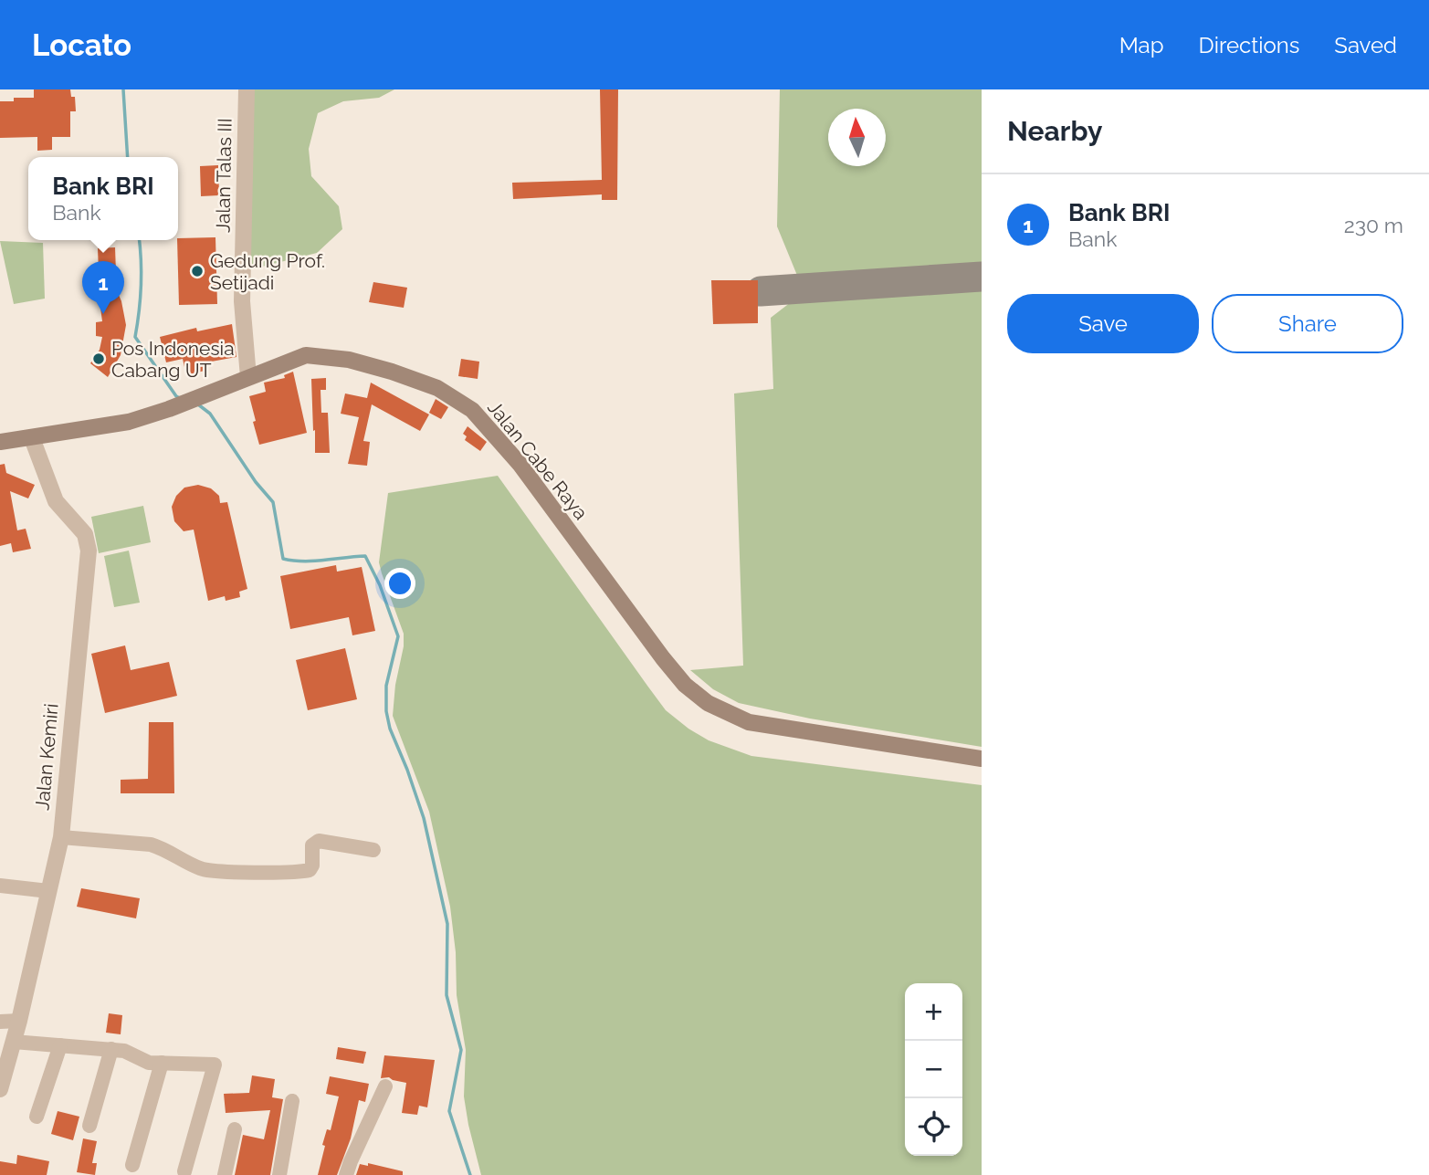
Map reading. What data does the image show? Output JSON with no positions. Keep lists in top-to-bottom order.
{
  "streets": {
    "main road": ["Jalan Cabe Raya"],
    "street": ["Jalan Talas III", "Jalan Kemiri"]
  },
  "crossings": [
    ["Jalan Talas III", "Jalan Cabe Raya"],
    ["Jalan Cabe Raya", "Jalan Kemiri"]
  ],
  "places": ["Gedung Prof. Setijadi", "Pos Indonesia Cabang UT"],
  "north": "top",
  "page": {
    "header": "Locato",
    "nav": ["Map", "Directions", "Saved"],
    "heading": "Nearby",
    "popup": ["Bank BRI", "Bank"],
    "list": [
      {
        "mark": "1",
        "name": "Bank BRI",
        "note": "Bank",
        "value": "230 m"
      }
    ],
    "pins": "1",
    "buttons": ["Save", "Share"],
    "map_buttons": ["+", "−"]
  }
}
